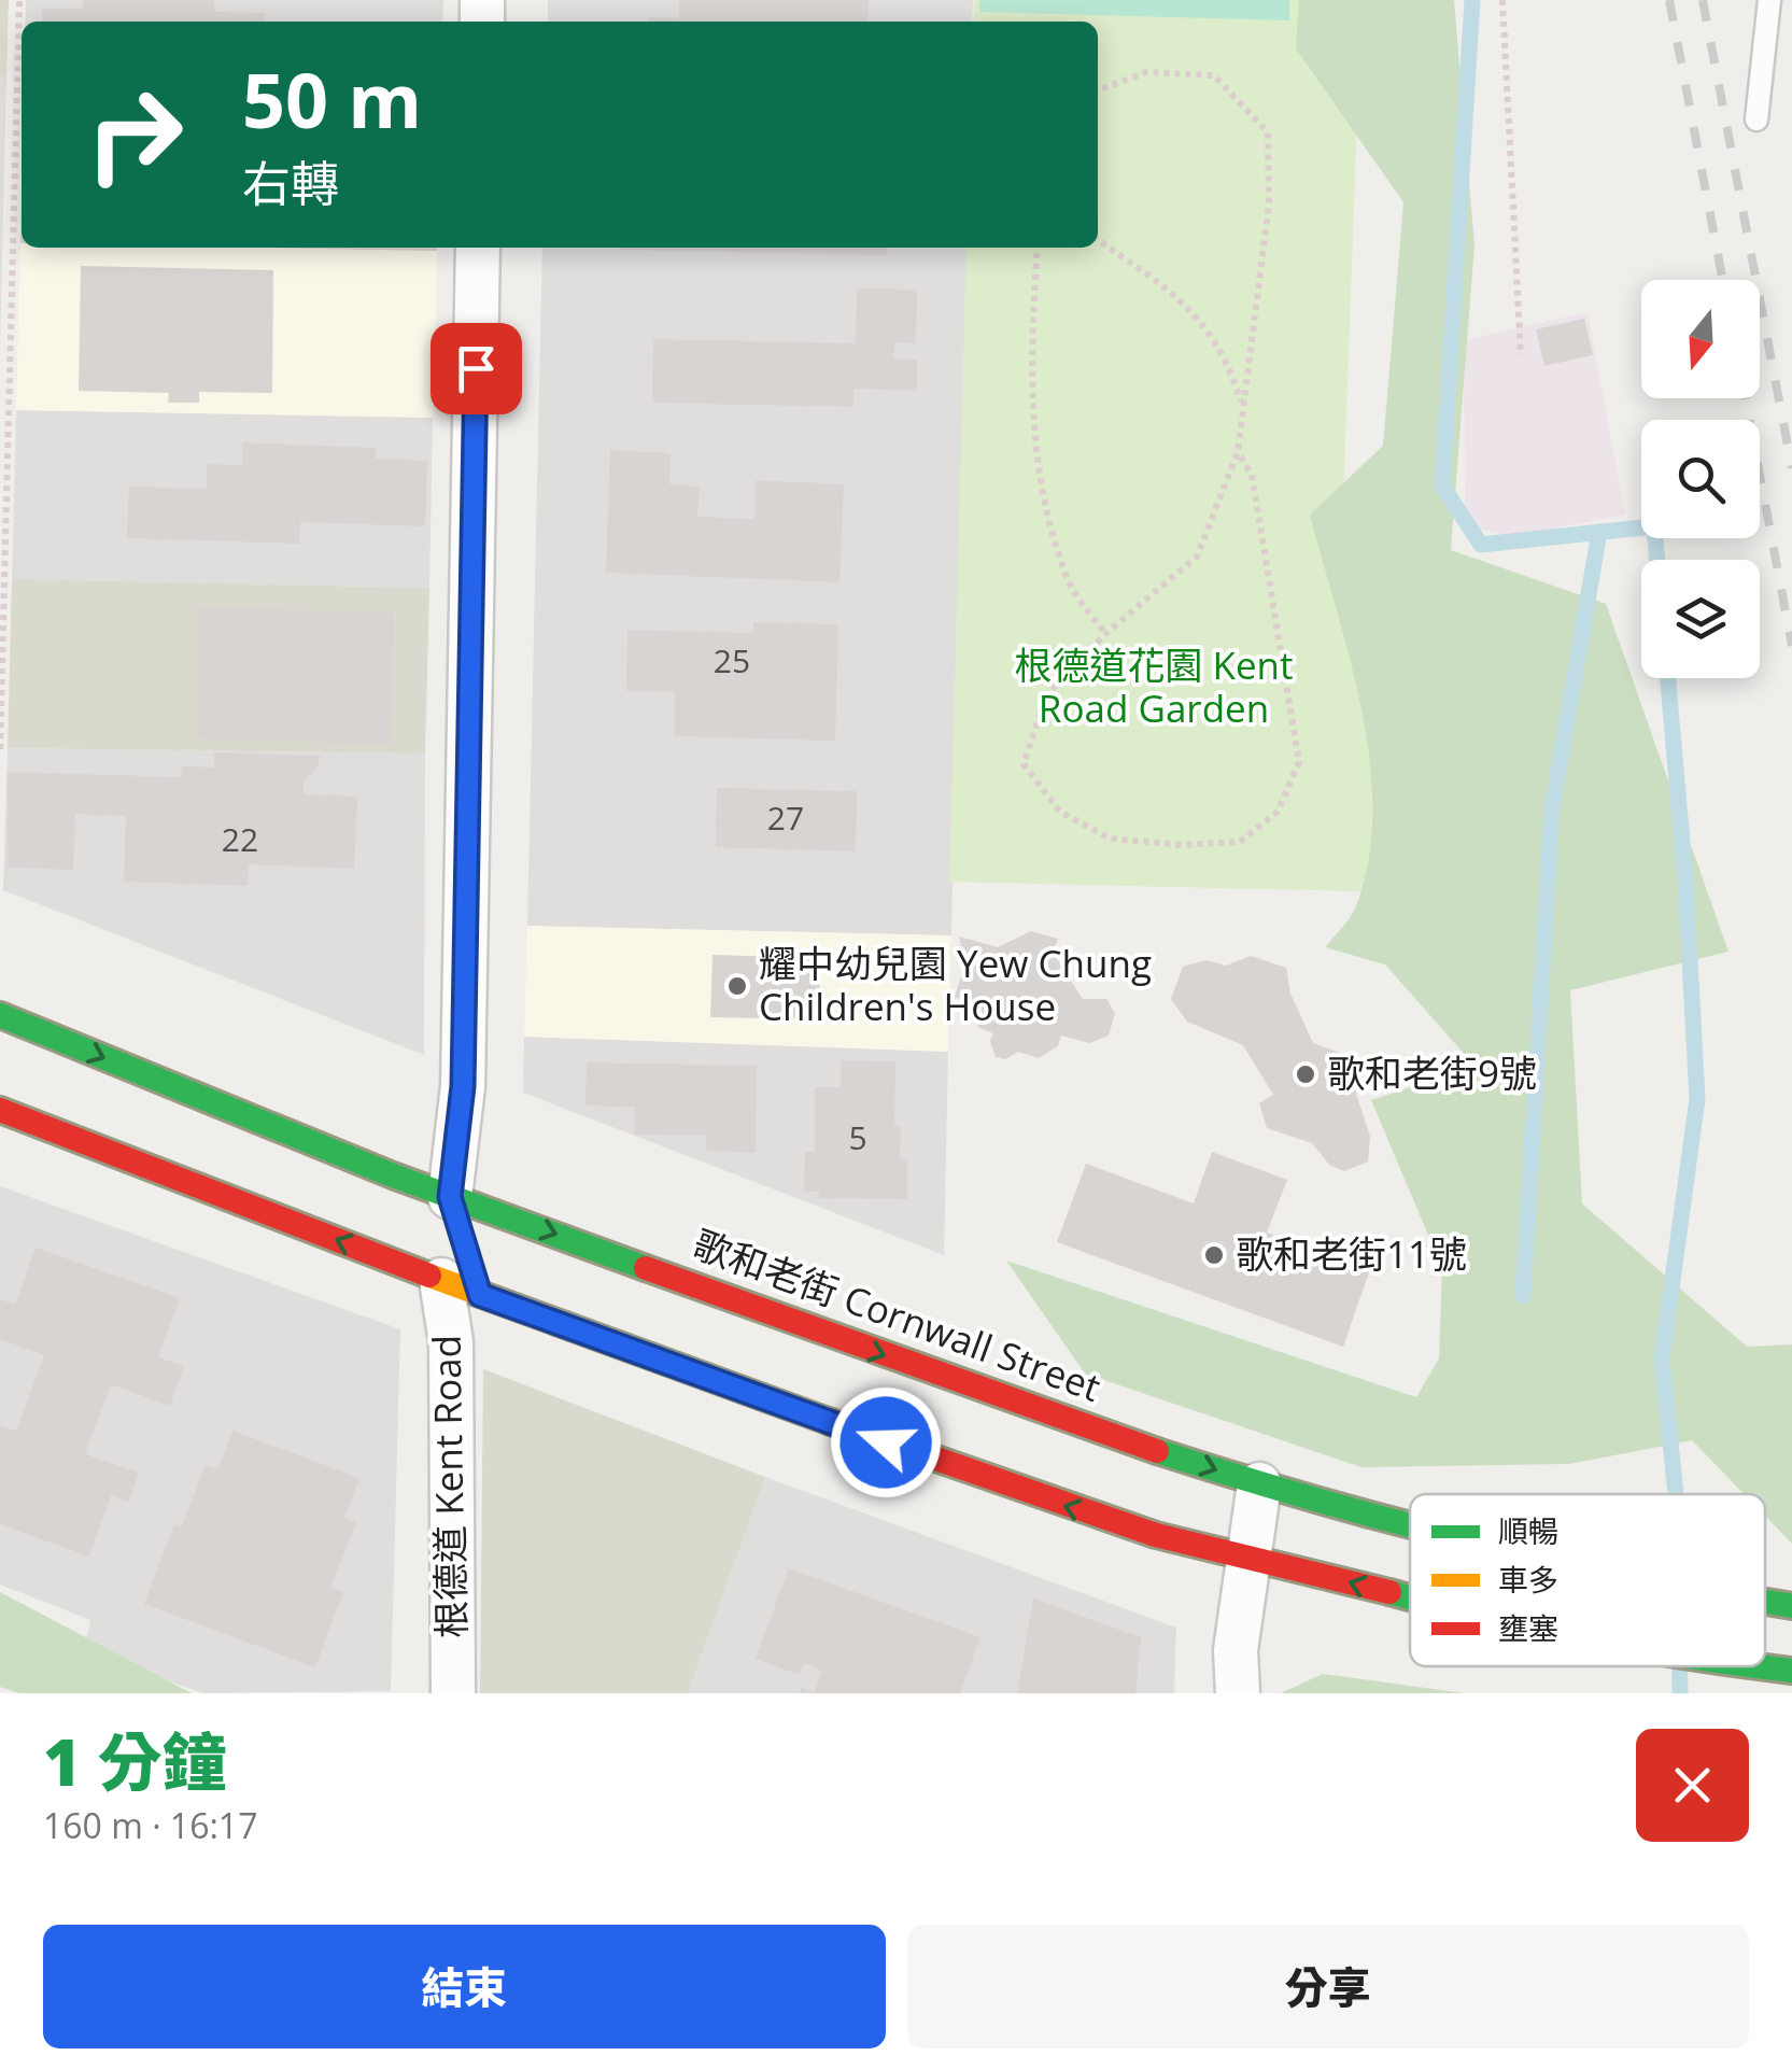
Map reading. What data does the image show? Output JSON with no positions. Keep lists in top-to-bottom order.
{
  "streets": {
    "main road": ["歌和老街 Cornwall Street"],
    "street": ["根德道 Kent Road"]
  },
  "crossings": [
    ["歌和老街 Cornwall Street", "根德道 Kent Road"]
  ],
  "parks": ["根德道花園 Kent Road Garden"],
  "places": ["耀中幼兒園 Yew Chung Children's House", "歌和老街9號", "歌和老街11號"],
  "house_numbers": [
    "25",
    "27",
    "22",
    "5"
  ],
  "legend": ["順暢", "車多", "壅塞"],
  "north": "bottom",
  "page": {
    "turn": ["50 m", "右轉"],
    "heading": ["1 分鐘", "160 m · 16:17"],
    "buttons": ["結束", "分享"]
  }
}
